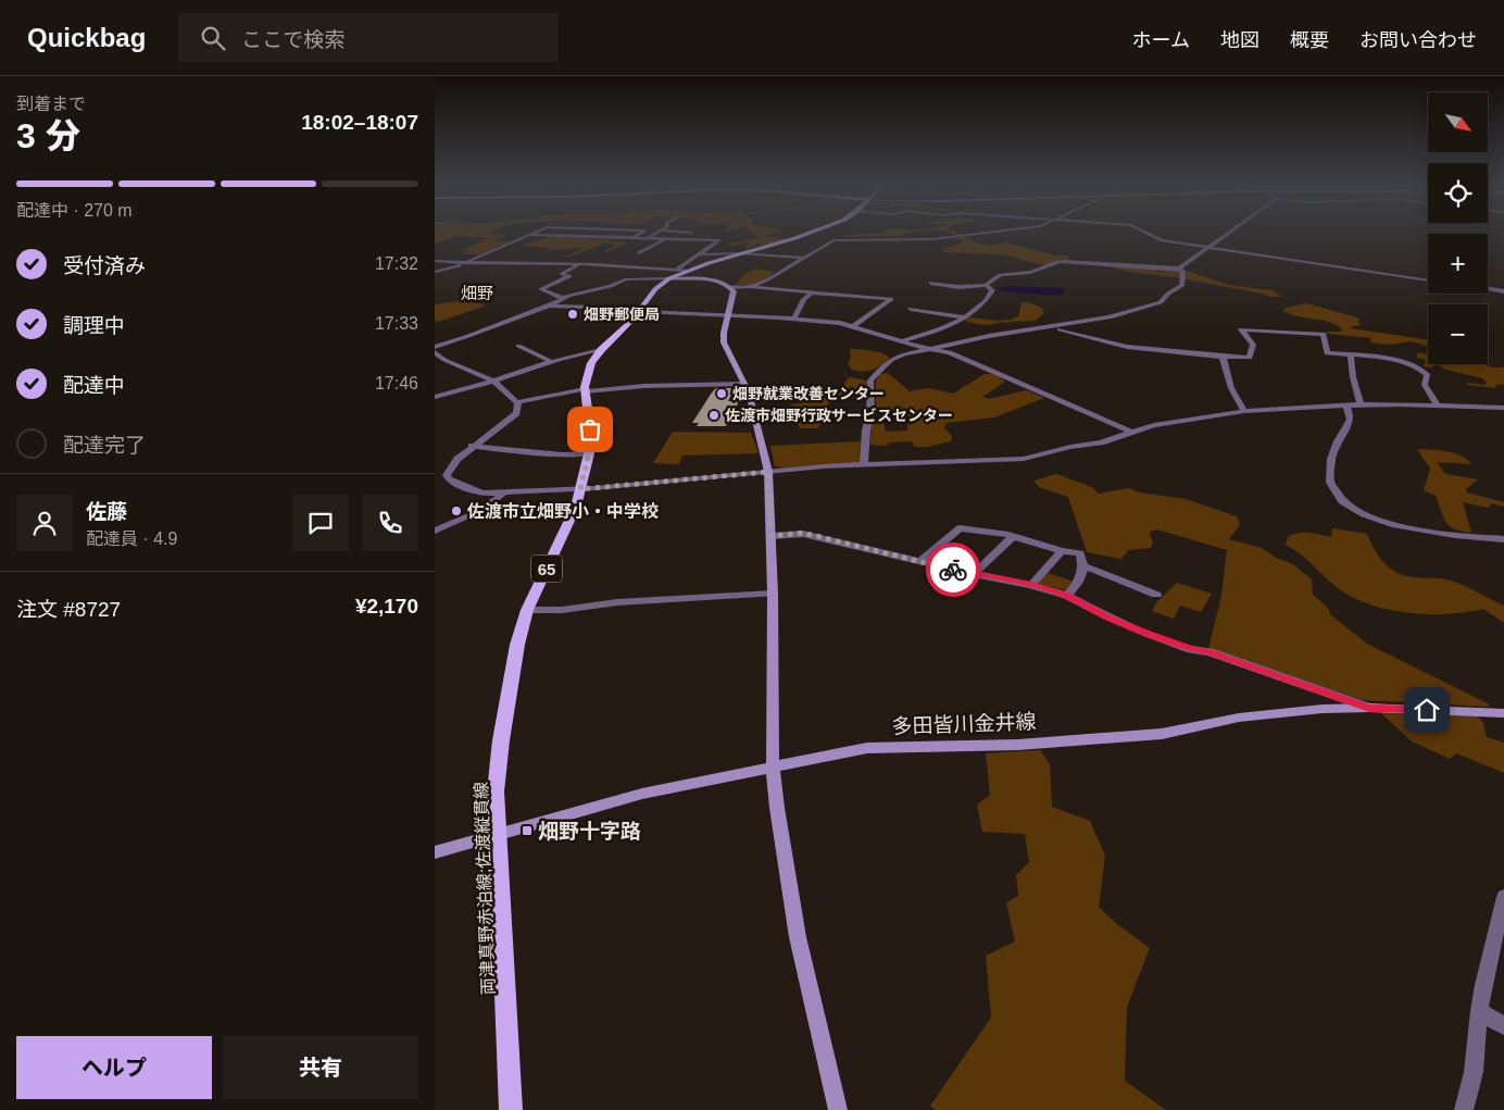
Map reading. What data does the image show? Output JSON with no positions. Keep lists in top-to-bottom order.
{
  "streets": {
    "main road": ["65", "多田皆川金井線", "両津真野赤泊線;佐渡縦貫線"]
  },
  "crossings": [
    ["多田皆川金井線", "両津真野赤泊線;佐渡縦貫線"]
  ],
  "districts": ["畑野"],
  "places": {
    "other": [
      "畑野郵便局",
      "畑野就業改善センター",
      "佐渡市畑野行政サービスセンター",
      "佐渡市立畑野小・中学校"
    ],
    "transit": ["畑野十字路"]
  },
  "north": "bottom right",
  "page": {
    "header": "Quickbag",
    "search": "ここで検索",
    "nav": [
      "ホーム",
      "地図",
      "概要",
      "お問い合わせ"
    ],
    "heading": ["3 分", "到着まで", "18:02–18:07"],
    "panel": [
      "佐藤",
      "配達員 · 4.9",
      "注文 #8727",
      "¥2,170"
    ],
    "map_buttons": ["+", "−"],
    "bar": "配達中 · 270 m",
    "list": [
      ["受付済み", "17:32"],
      ["調理中", "17:33"],
      ["配達中", "17:46"],
      "配達完了"
    ],
    "buttons": ["ヘルプ", "共有"]
  }
}
